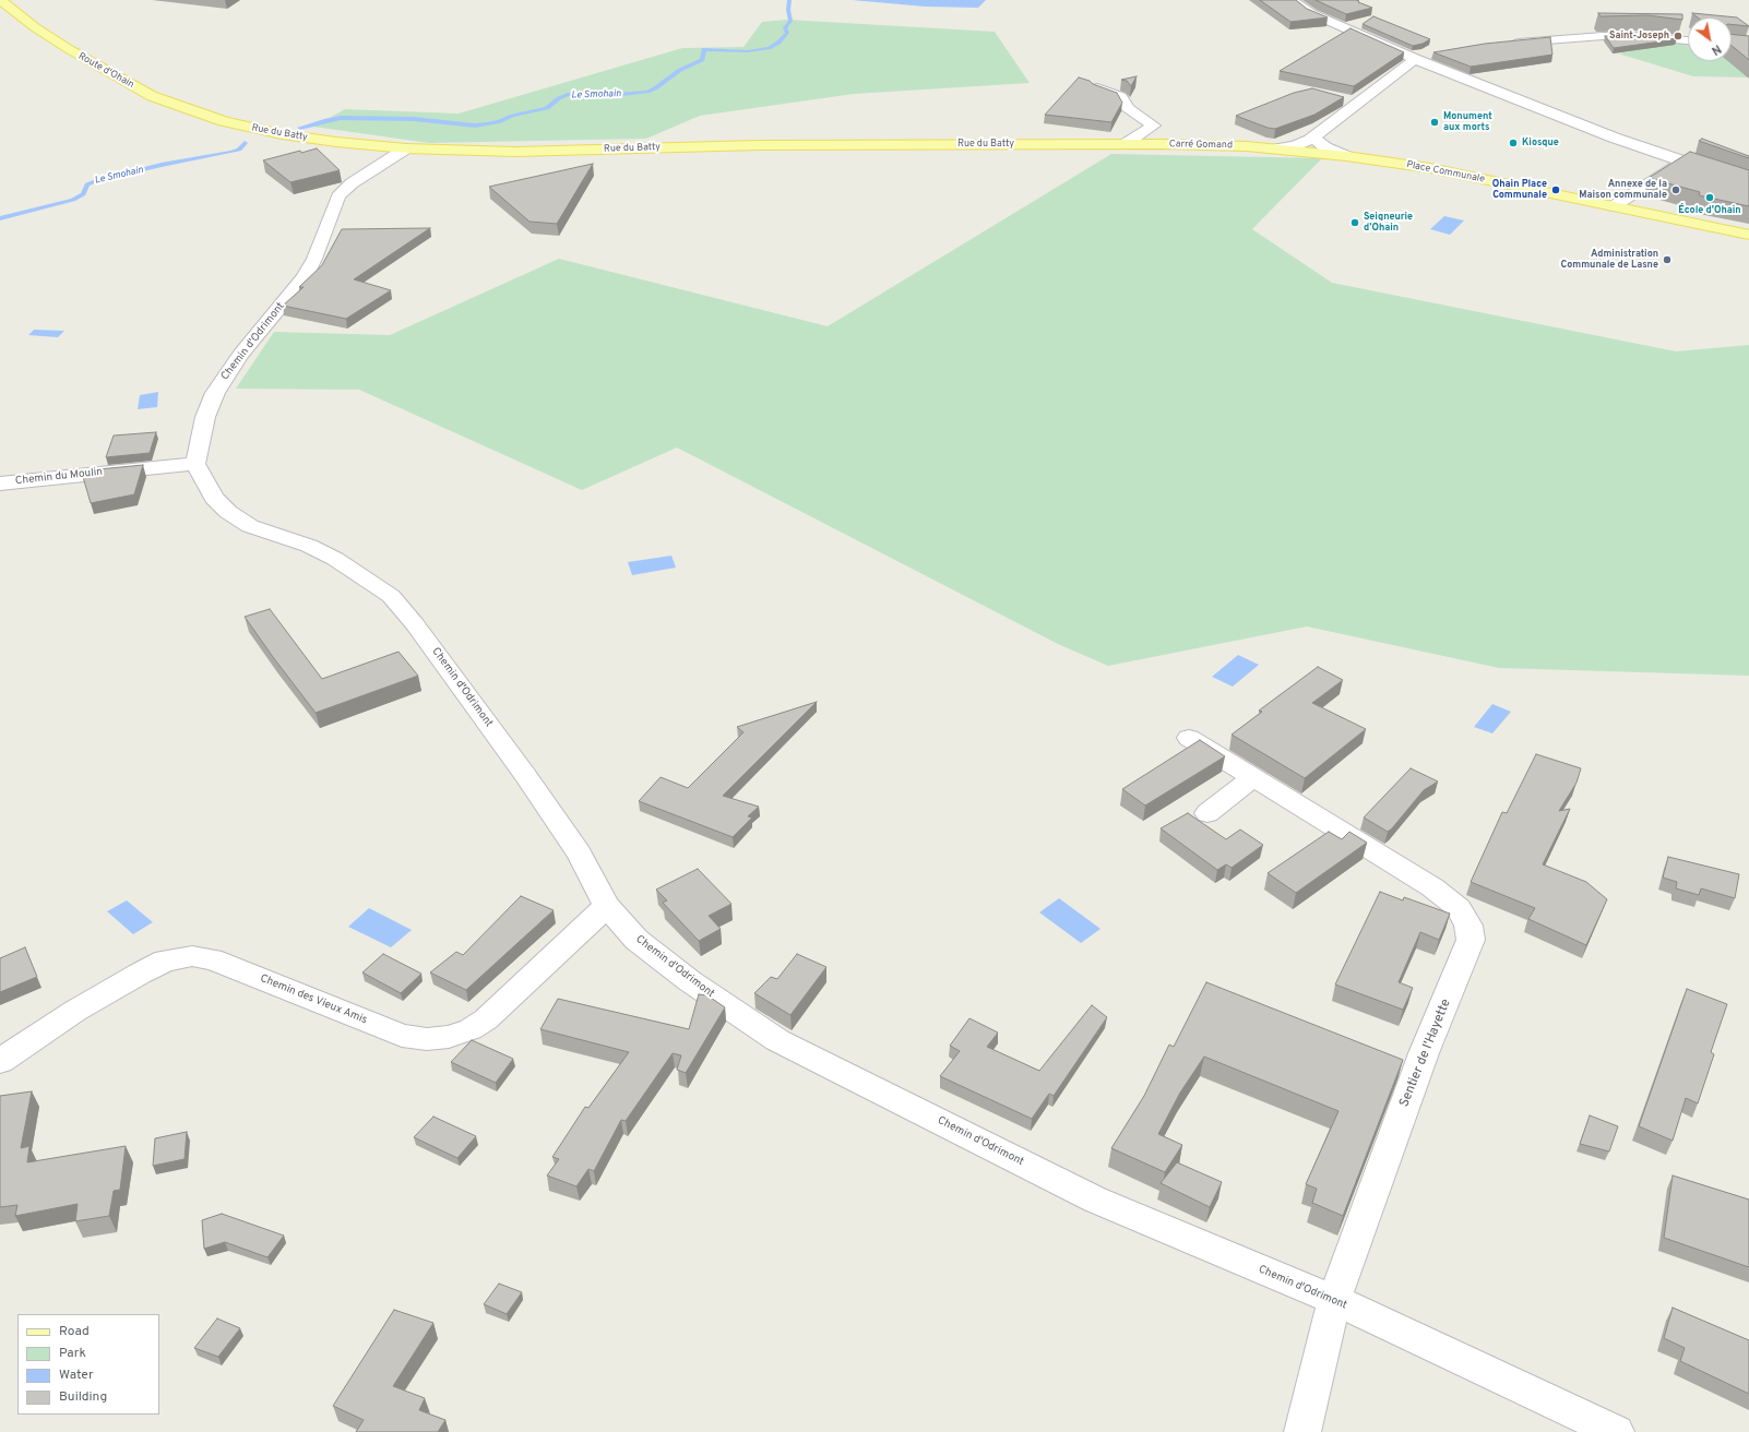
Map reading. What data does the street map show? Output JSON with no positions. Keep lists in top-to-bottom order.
{
  "streets": {
    "main road": [
      "Route d'Ohain",
      "Rue du Batty",
      "Carré Gomand",
      "Place Communale"
    ],
    "street": [
      "Chemin d'Odrimont",
      "Chemin du Moulin",
      "Chemin des Vieux Amis",
      "Sentier de l'Hayette"
    ]
  },
  "crossings": [
    ["Route d'Ohain", "Rue du Batty"],
    ["Rue du Batty", "Carré Gomand"],
    ["Rue du Batty", "Chemin d'Odrimont"],
    ["Carré Gomand", "Place Communale"],
    ["Chemin d'Odrimont", "Chemin du Moulin"],
    ["Chemin d'Odrimont", "Chemin des Vieux Amis"],
    ["Chemin d'Odrimont", "Sentier de l'Hayette"]
  ],
  "water": ["Le Smohain"],
  "places": [
    "Saint-Joseph",
    "Monument aux morts",
    "Kiosque",
    "Ohain Place Communale",
    "Annexe de la Maison communale",
    "École d'Ohain",
    "Seigneurie d’Ohain",
    "Administration Communale de Lasne"
  ],
  "legend": [
    "Road",
    "Park",
    "Water",
    "Building"
  ],
  "north": "bottom right"
}
